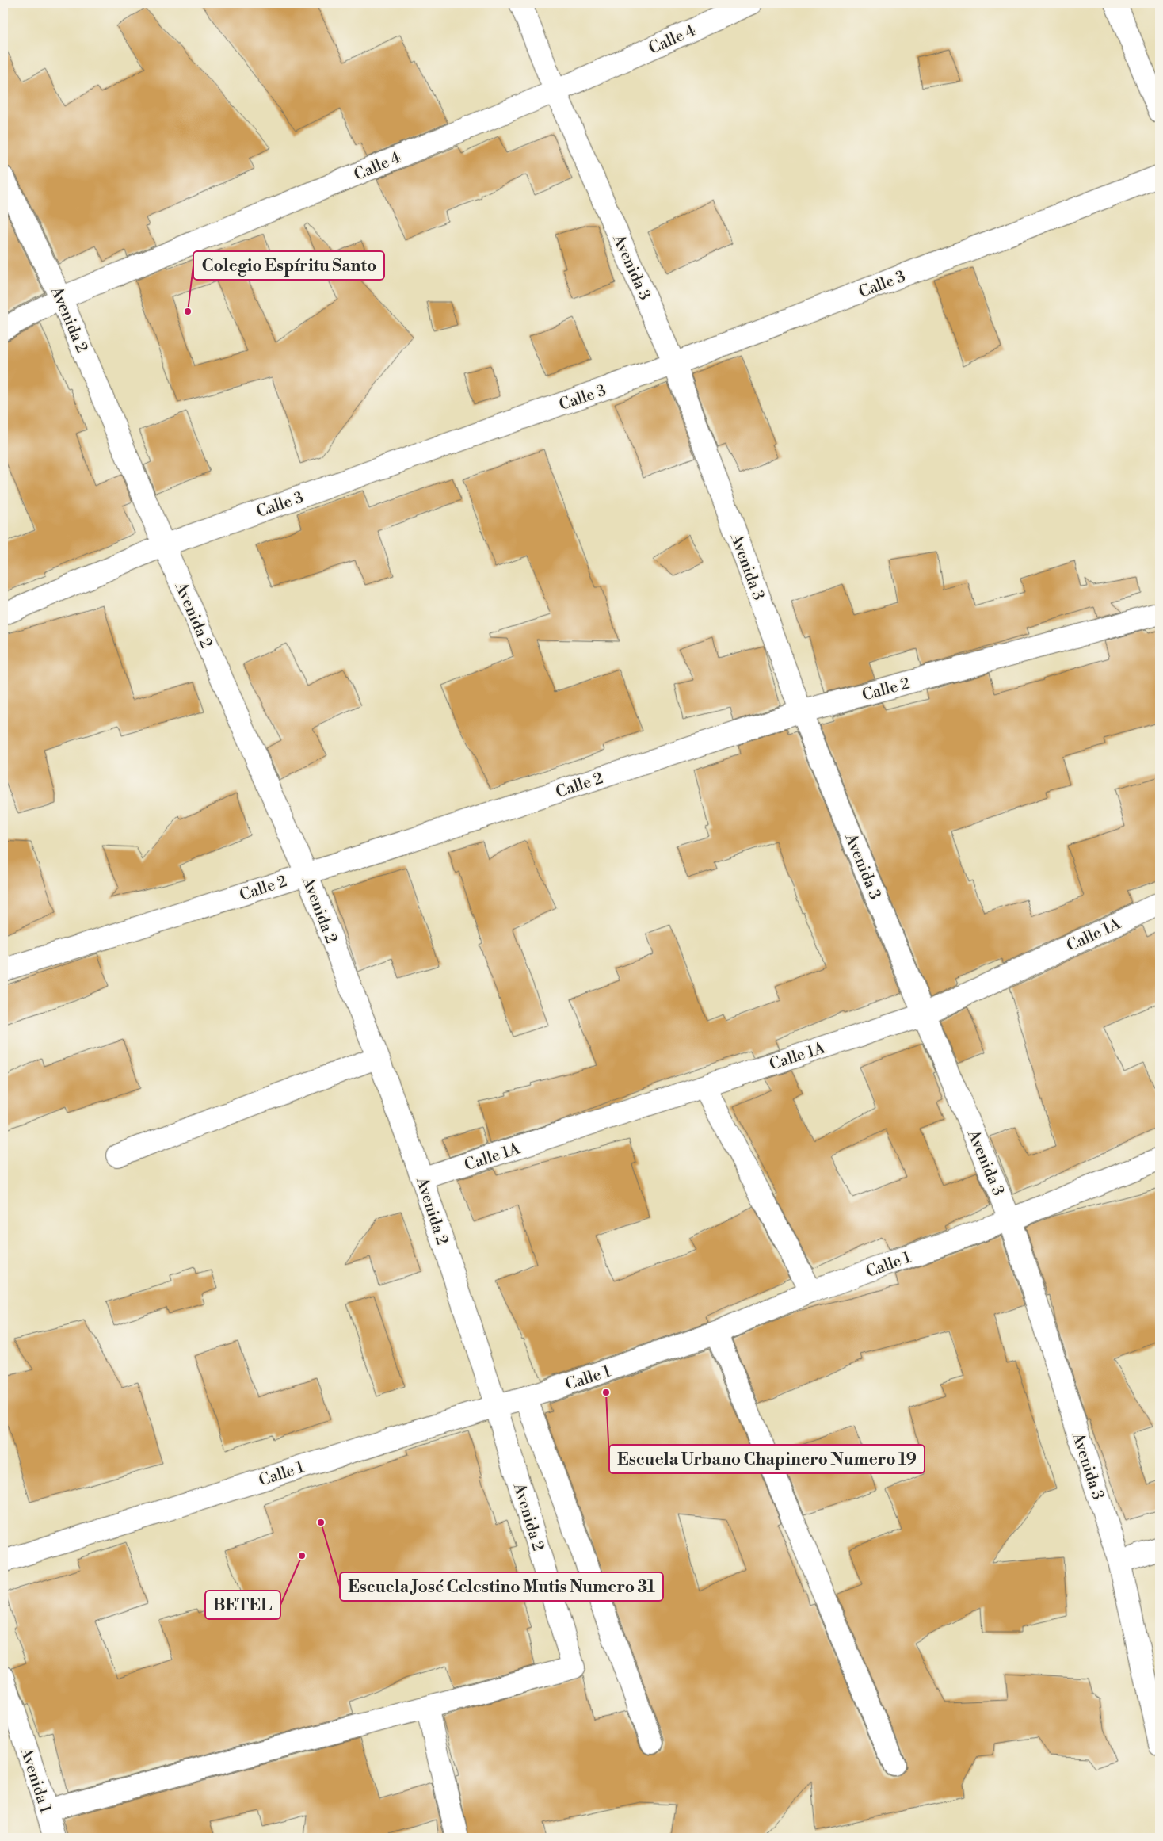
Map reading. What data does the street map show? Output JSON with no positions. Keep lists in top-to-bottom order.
{
  "streets": {
    "street": [
      "Calle 4",
      "Avenida 3",
      "Calle 3",
      "Avenida 2",
      "Calle 2",
      "Calle 1A",
      "Calle 1",
      "Avenida 1"
    ]
  },
  "crossings": [
    ["Calle 4", "Avenida 3"],
    ["Calle 4", "Avenida 2"],
    ["Avenida 3", "Calle 3"],
    ["Avenida 3", "Calle 2"],
    ["Avenida 3", "Calle 1A"],
    ["Avenida 3", "Calle 1"],
    ["Calle 3", "Avenida 2"],
    ["Avenida 2", "Calle 2"],
    ["Avenida 2", "Calle 1A"],
    ["Avenida 2", "Calle 1"]
  ],
  "places": [
    "Colegio Espíritu Santo",
    "Escuela Urbano Chapinero Numero 19",
    "Escuela José Celestino Mutis Numero 31",
    "BETEL"
  ]
}
